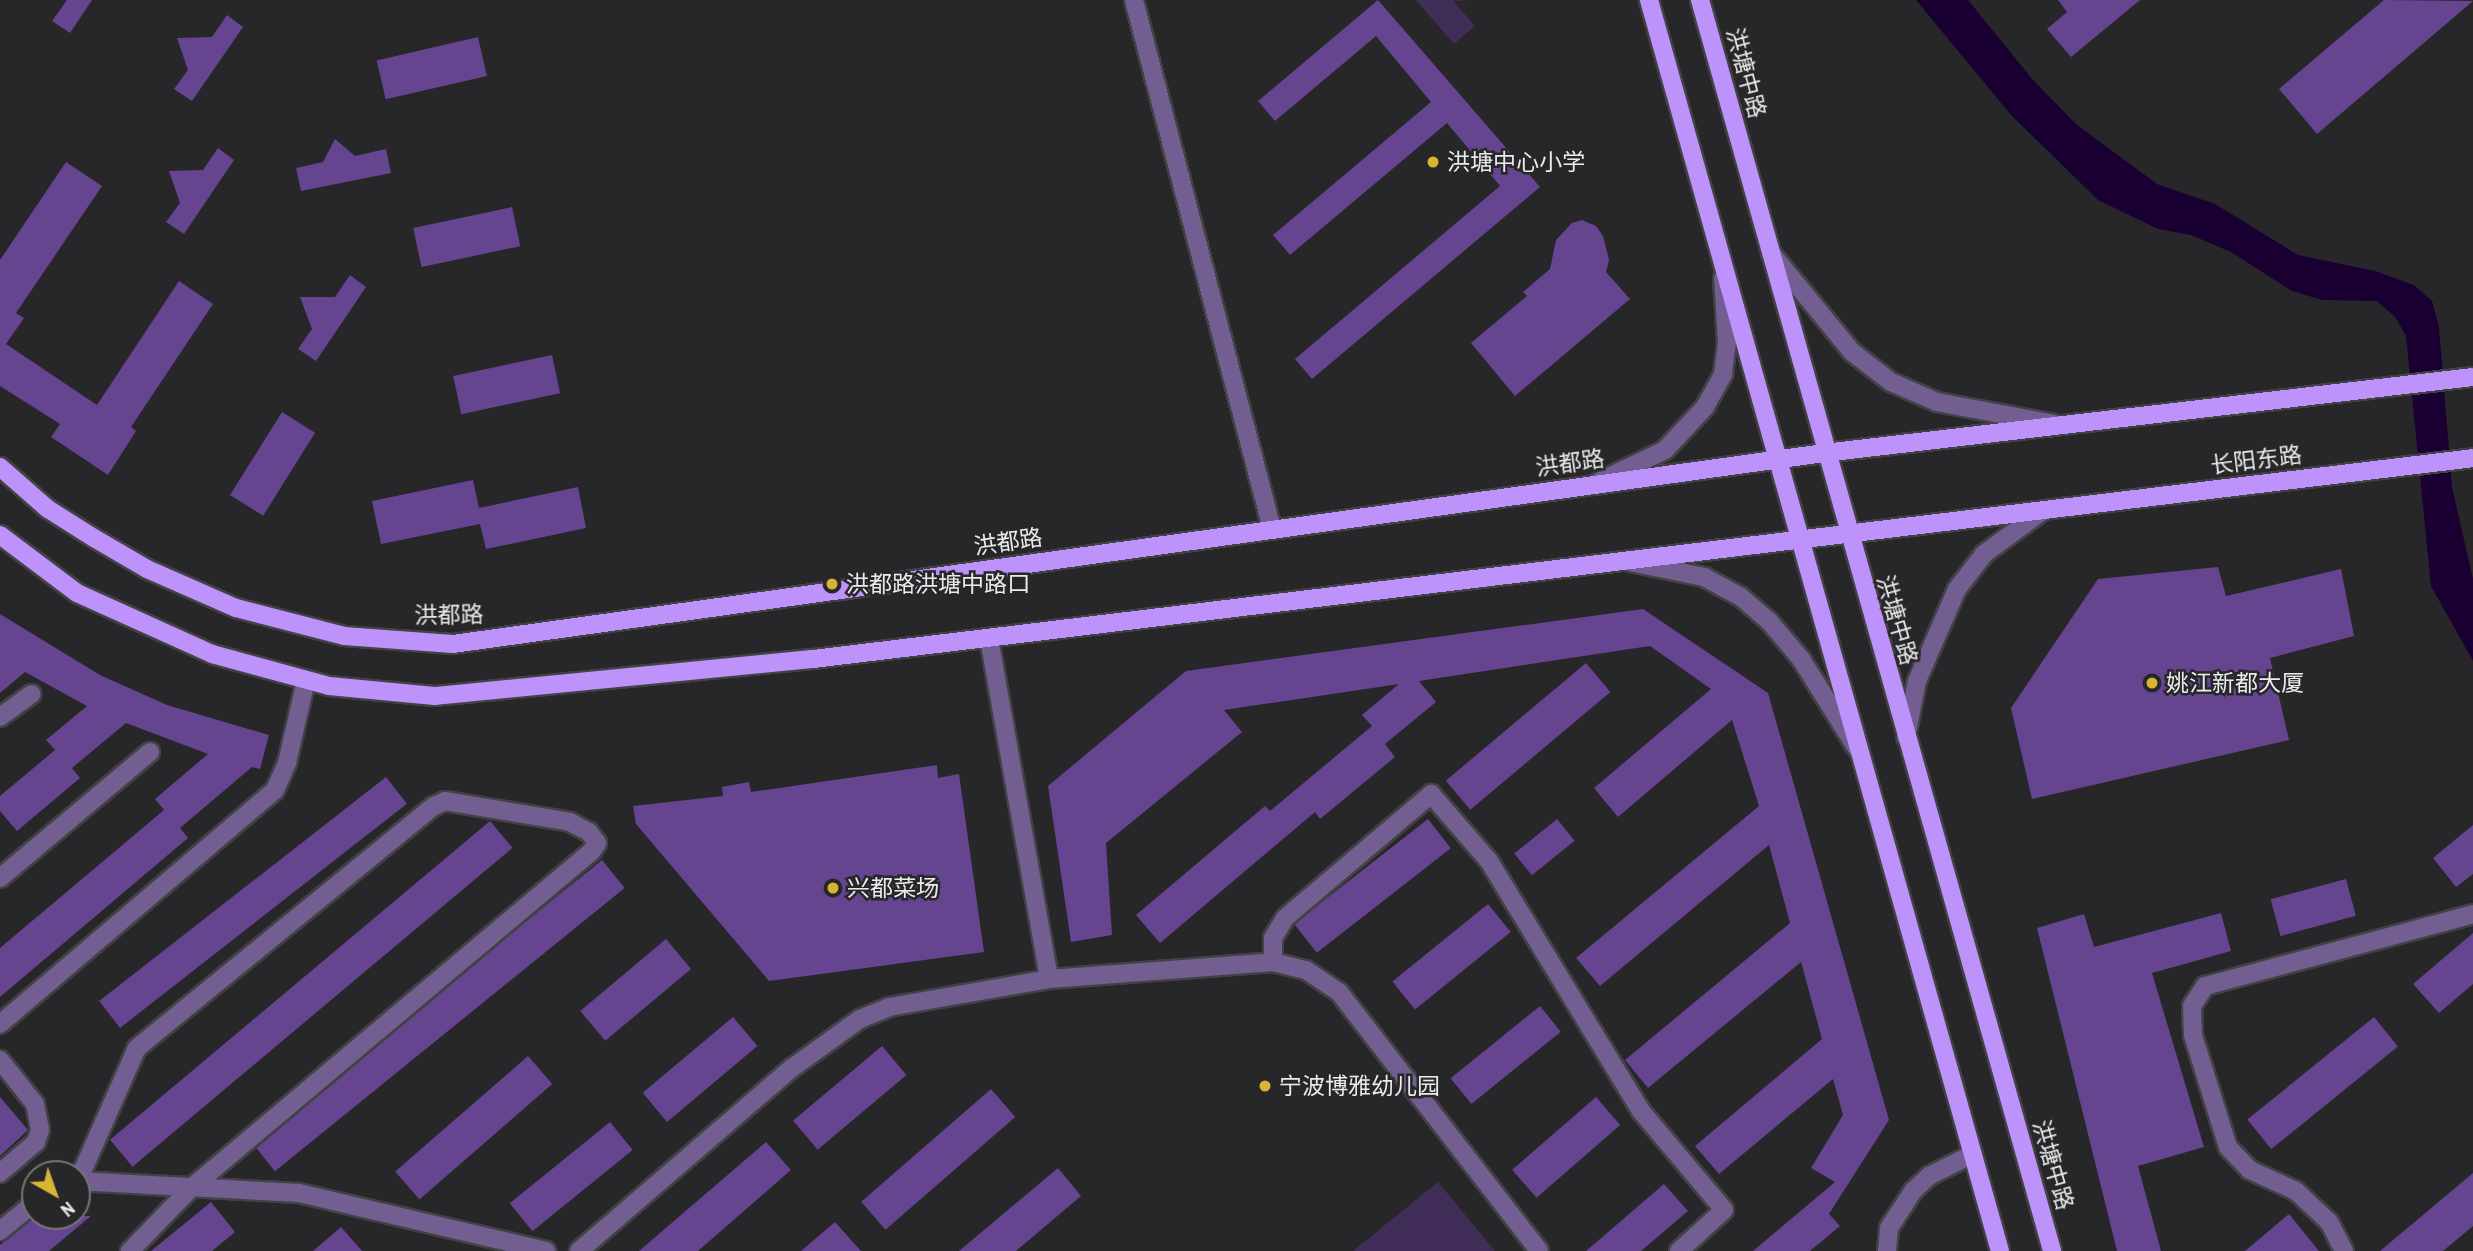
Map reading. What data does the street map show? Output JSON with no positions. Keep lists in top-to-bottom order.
{
  "streets": {
    "main road": ["洪塘中路", "长阳东路", "洪都路"]
  },
  "crossings": [
    ["洪塘中路", "洪都路"]
  ],
  "places": [
    "洪塘中心小学",
    "洪都路洪塘中路口",
    "姚江新都大厦",
    "兴都菜场",
    "宁波博雅幼儿园"
  ],
  "north": "bottom right"
}
